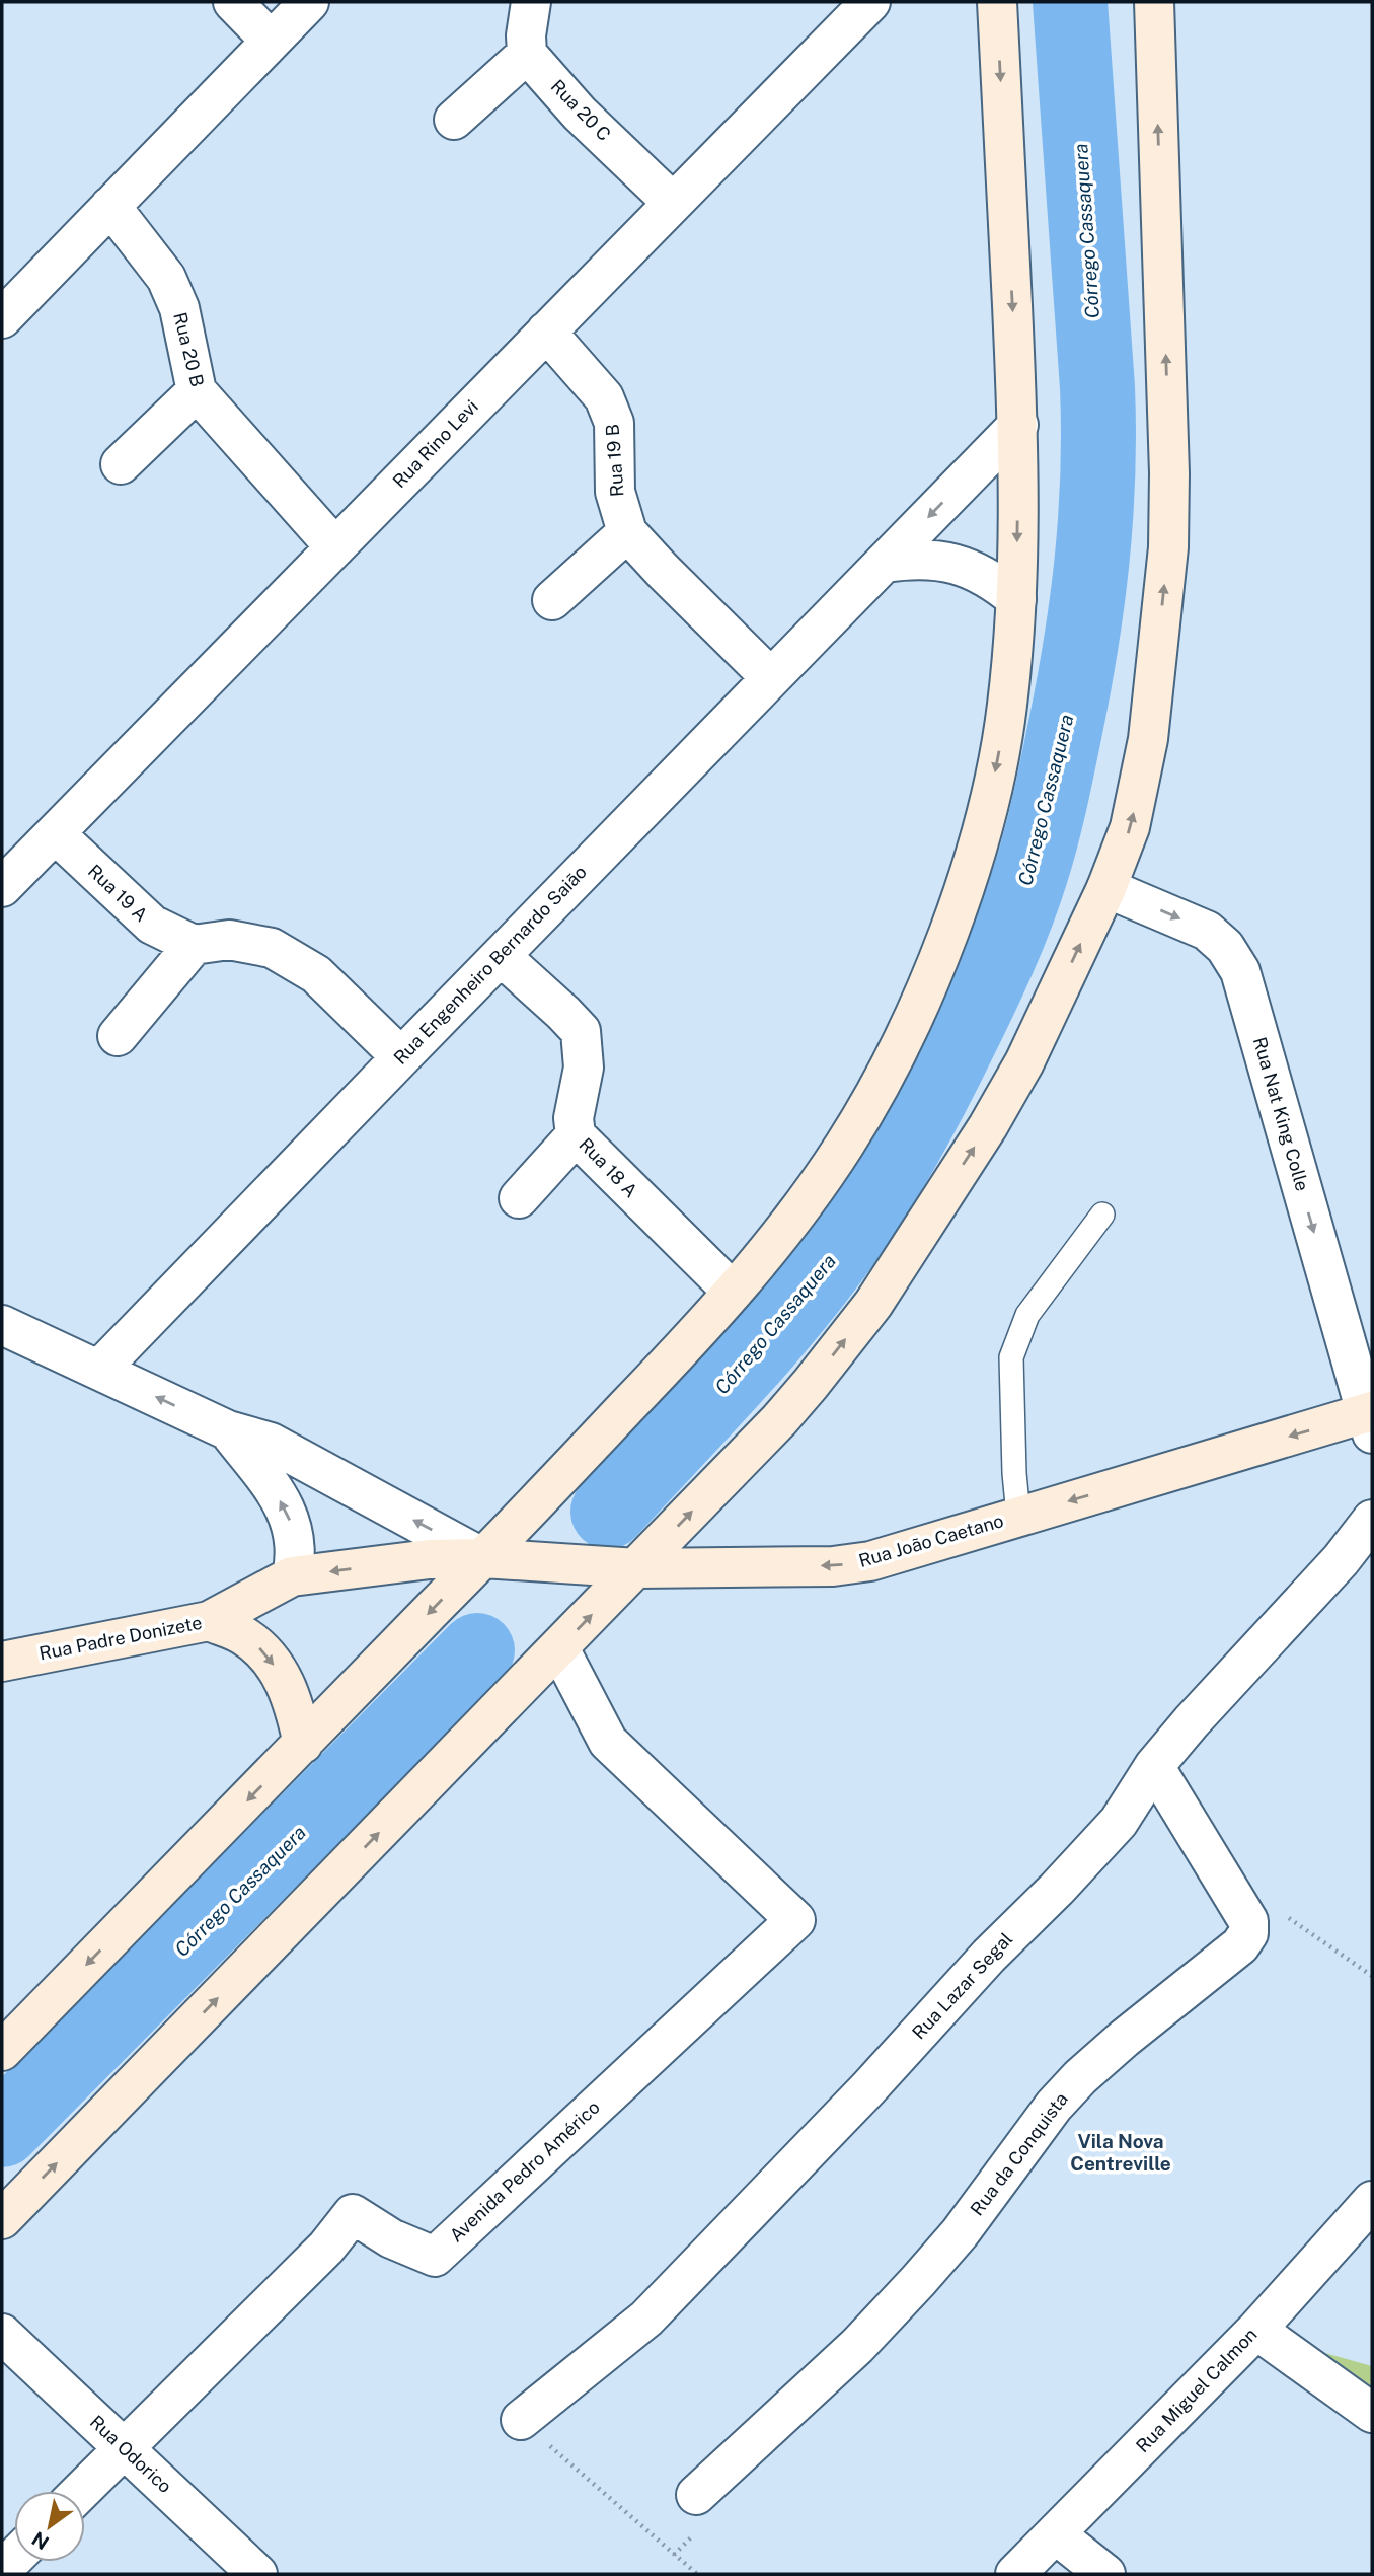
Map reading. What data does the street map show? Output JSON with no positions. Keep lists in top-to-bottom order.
{
  "streets": {
    "street": [
      "Rua 20 C",
      "Rua 20 B",
      "Rua Rino Levi",
      "Rua 19 B",
      "Rua 19 A",
      "Rua Engenheiro Bernardo Saião",
      "Rua Nat King Colle",
      "Rua 18 A",
      "Rua João Caetano",
      "Rua Padre Donizete",
      "Rua Lazar Segal",
      "Rua da Conquista",
      "Avenida Pedro Américo",
      "Rua Miguel Calmon",
      "Rua Odorico"
    ]
  },
  "crossings": [
    ["Rua 20 C", "Rua Rino Levi"],
    ["Rua 20 B", "Rua Rino Levi"],
    ["Rua Rino Levi", "Rua 19 B"],
    ["Rua Rino Levi", "Rua 19 A"],
    ["Rua 19 B", "Rua Engenheiro Bernardo Saião"],
    ["Rua Engenheiro Bernardo Saião", "Rua 18 A"],
    ["Rua Nat King Colle", "Rua João Caetano"],
    ["Rua João Caetano", "Rua Padre Donizete"],
    ["Rua Lazar Segal", "Rua da Conquista"],
    ["Avenida Pedro Américo", "Rua Odorico"]
  ],
  "one_way": ["Rua Nat King Colle", "Rua João Caetano", "Rua Padre Donizete"],
  "districts": ["Vila Nova Centreville"],
  "water": ["Córrego Cassaquera"],
  "north": "bottom left"
}
